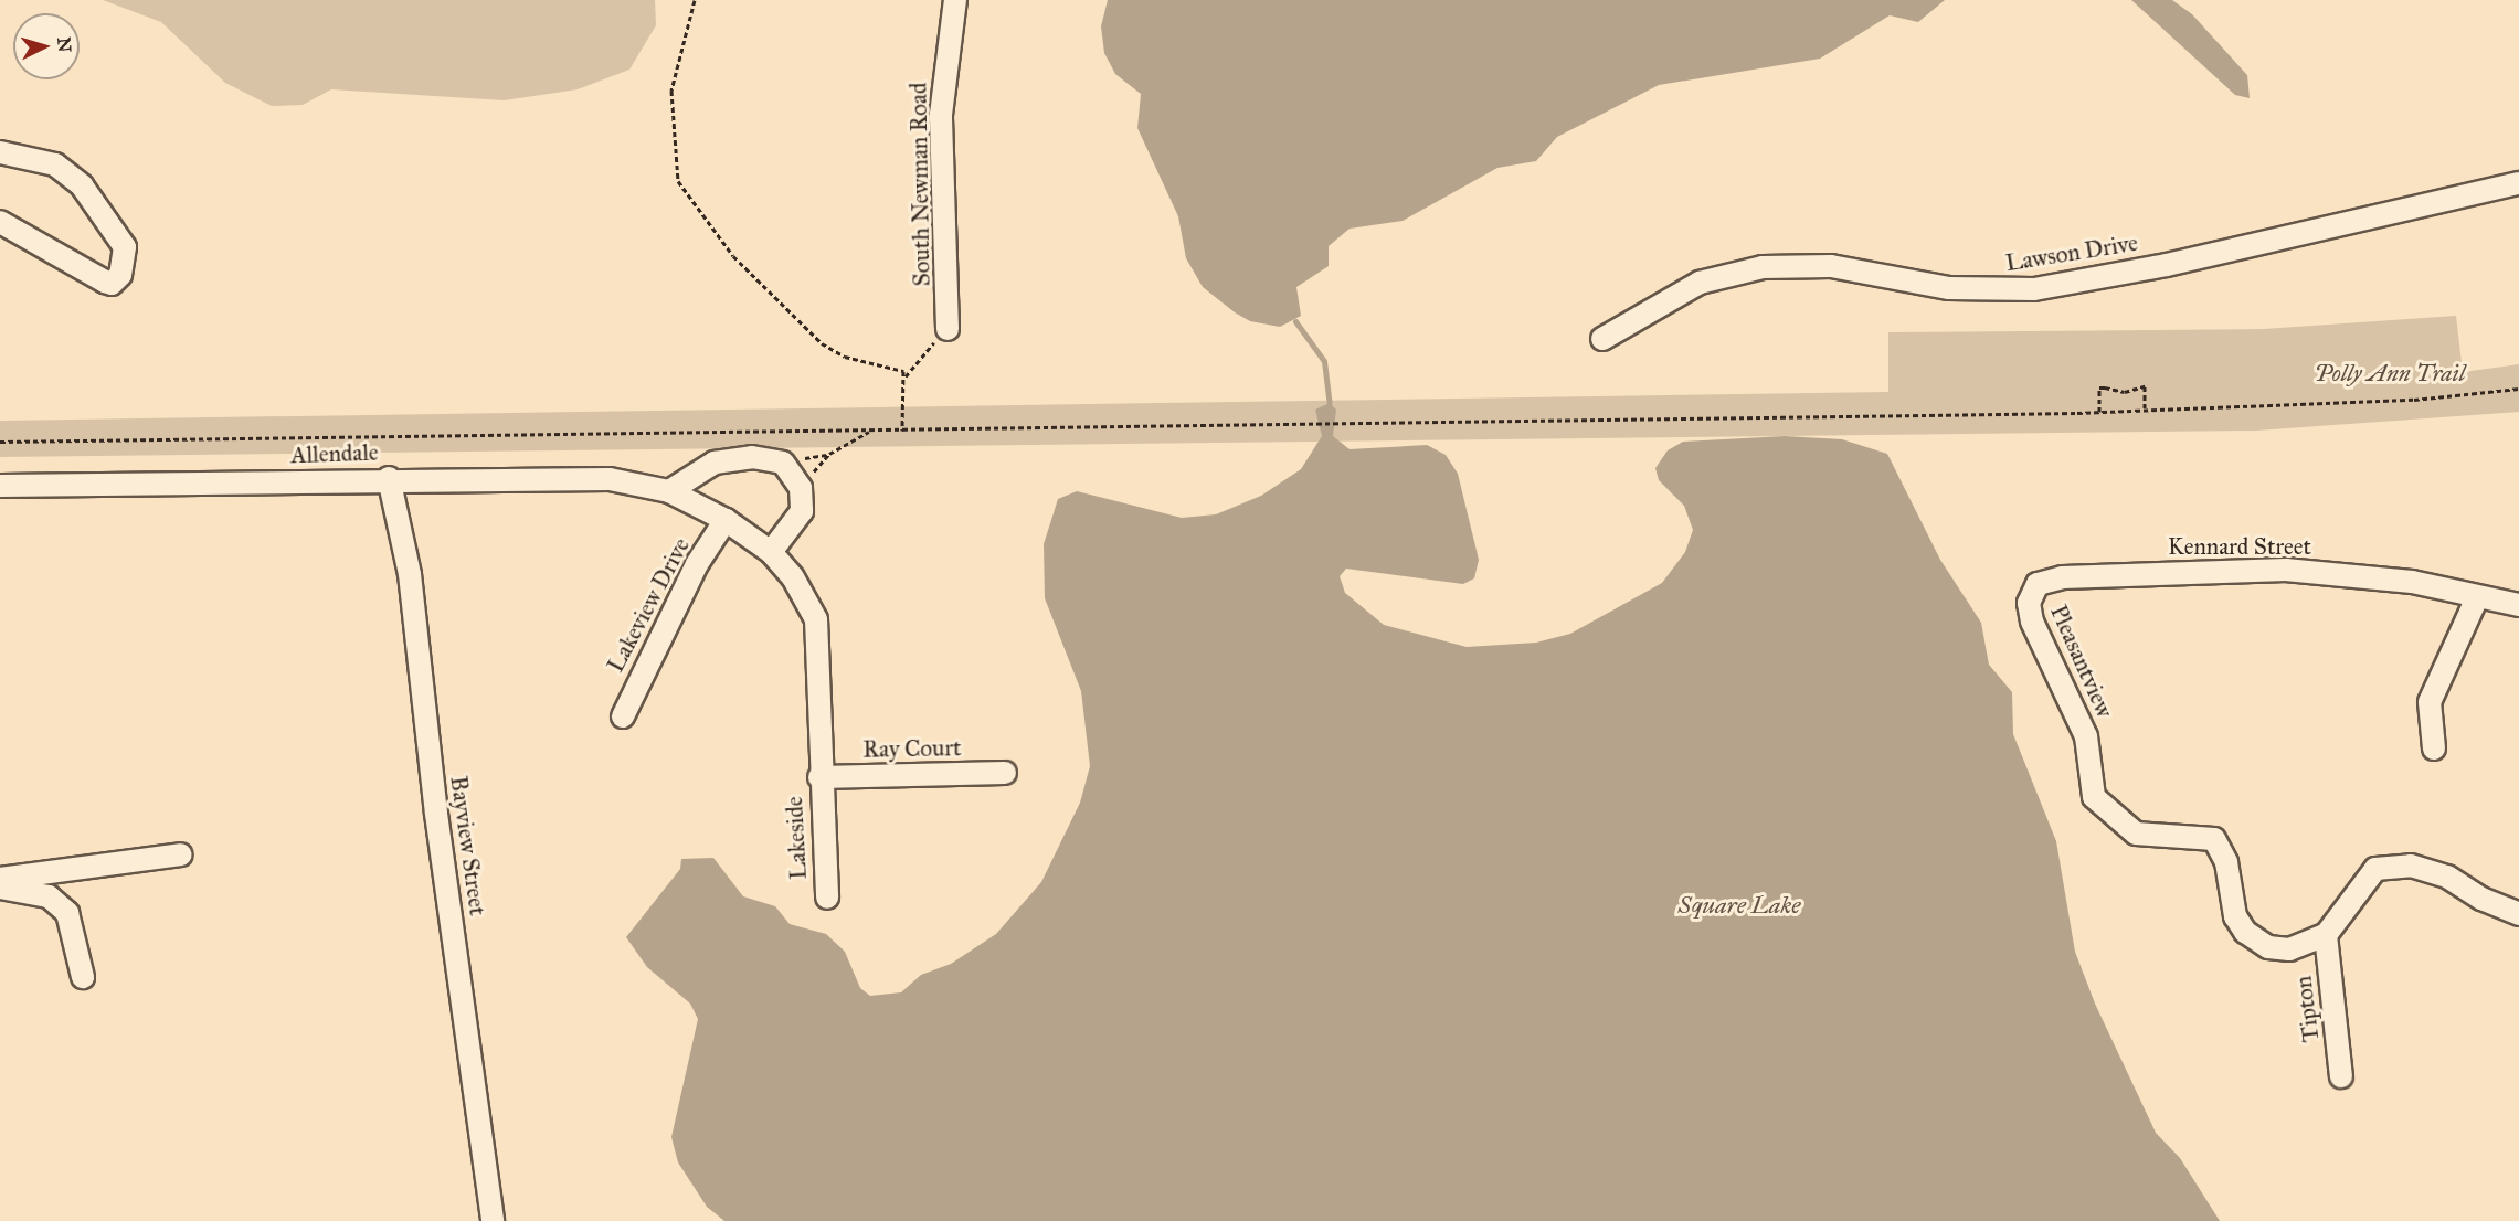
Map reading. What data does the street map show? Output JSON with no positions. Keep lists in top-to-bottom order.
{
  "streets": {
    "street": [
      "South Newman Road",
      "Lawson Drive",
      "Allendale",
      "Kennard Street",
      "Lakeview Drive",
      "Pleasantview",
      "Ray Court",
      "Lakeside",
      "Bayview Street",
      "Tipton"
    ]
  },
  "crossings": [
    ["Allendale", "Lakeview Drive"],
    ["Allendale", "Lakeside"],
    ["Allendale", "Bayview Street"],
    ["Kennard Street", "Pleasantview"],
    ["Pleasantview", "Tipton"],
    ["Ray Court", "Lakeside"]
  ],
  "water": ["Square Lake"],
  "parks": ["Polly Ann Trail"],
  "north": "right"
}
